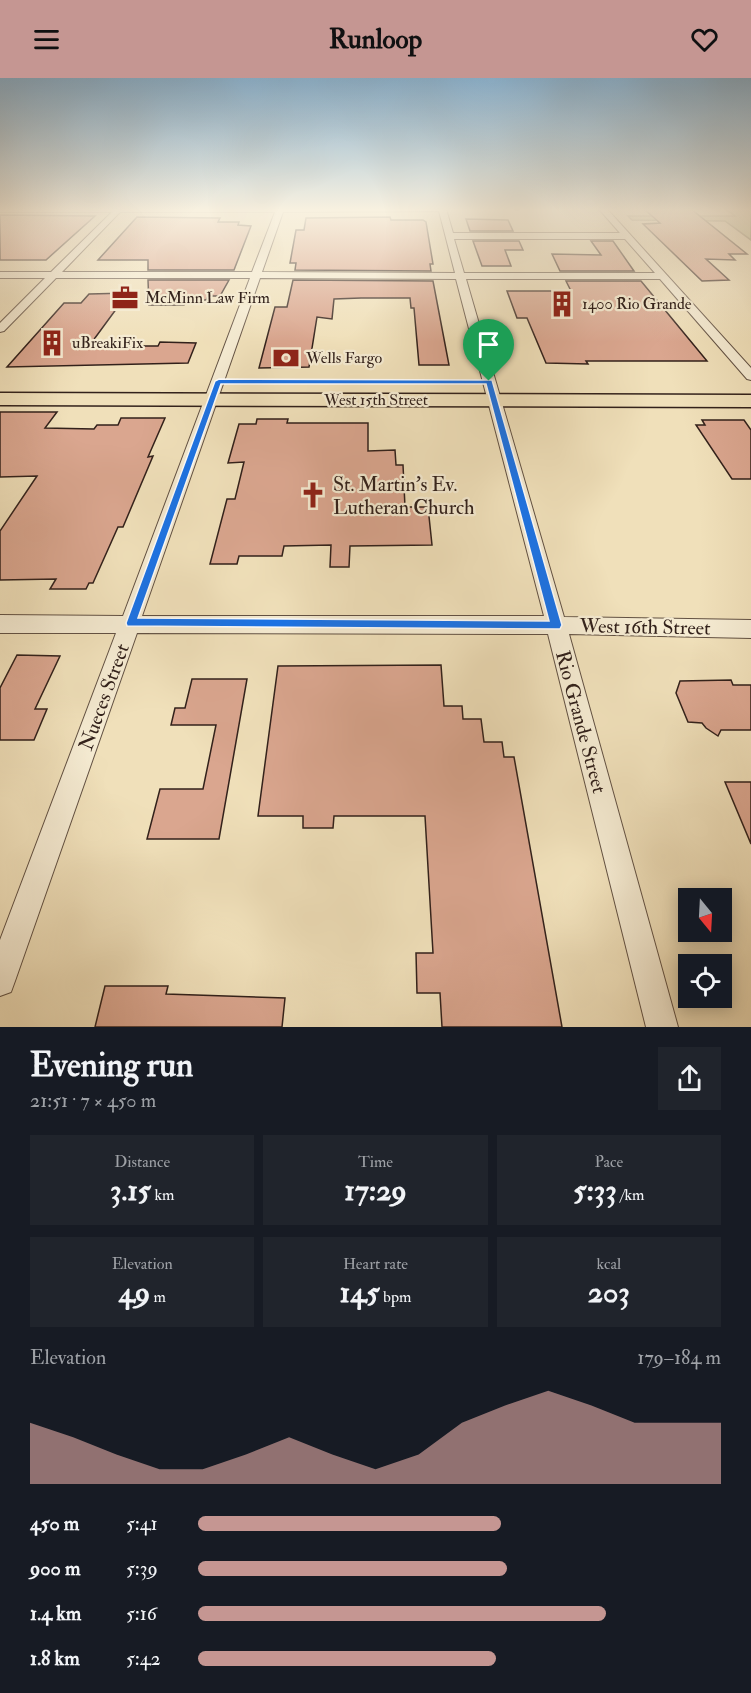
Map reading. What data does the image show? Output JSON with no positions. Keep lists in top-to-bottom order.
{
  "streets": {
    "main road": ["West 15th Street"],
    "street": ["West 16th Street", "Nueces Street", "Rio Grande Street"]
  },
  "crossings": [
    ["West 15th Street", "Nueces Street"],
    ["West 15th Street", "Rio Grande Street"],
    ["West 16th Street", "Nueces Street"],
    ["West 16th Street", "Rio Grande Street"]
  ],
  "places": {
    "office": ["McMinn Law Firm"],
    "building": ["1400 Rio Grande", "uBreakiFix"],
    "bank": ["Wells Fargo"],
    "church": ["St. Martin's Ev. Lutheran Church"]
  },
  "north": "bottom",
  "page": {
    "header": "Runloop",
    "heading": ["Evening run", "21:51 · 7 × 450 m"],
    "stats": [
      ["Distance", "3.15 km"],
      ["Time", "17:29"],
      ["Pace", "5:33 /km"],
      ["Elevation", "49 m"],
      ["Heart rate", "145 bpm"],
      ["kcal", "203"]
    ],
    "chart": ["Elevation", "179–184 m"],
    "list": [
      {
        "name": "450 m",
        "note": "5:41"
      },
      {
        "name": "900 m",
        "note": "5:39"
      },
      {
        "name": "1.4 km",
        "note": "5:16"
      },
      {
        "name": "1.8 km",
        "note": "5:42"
      }
    ]
  }
}
